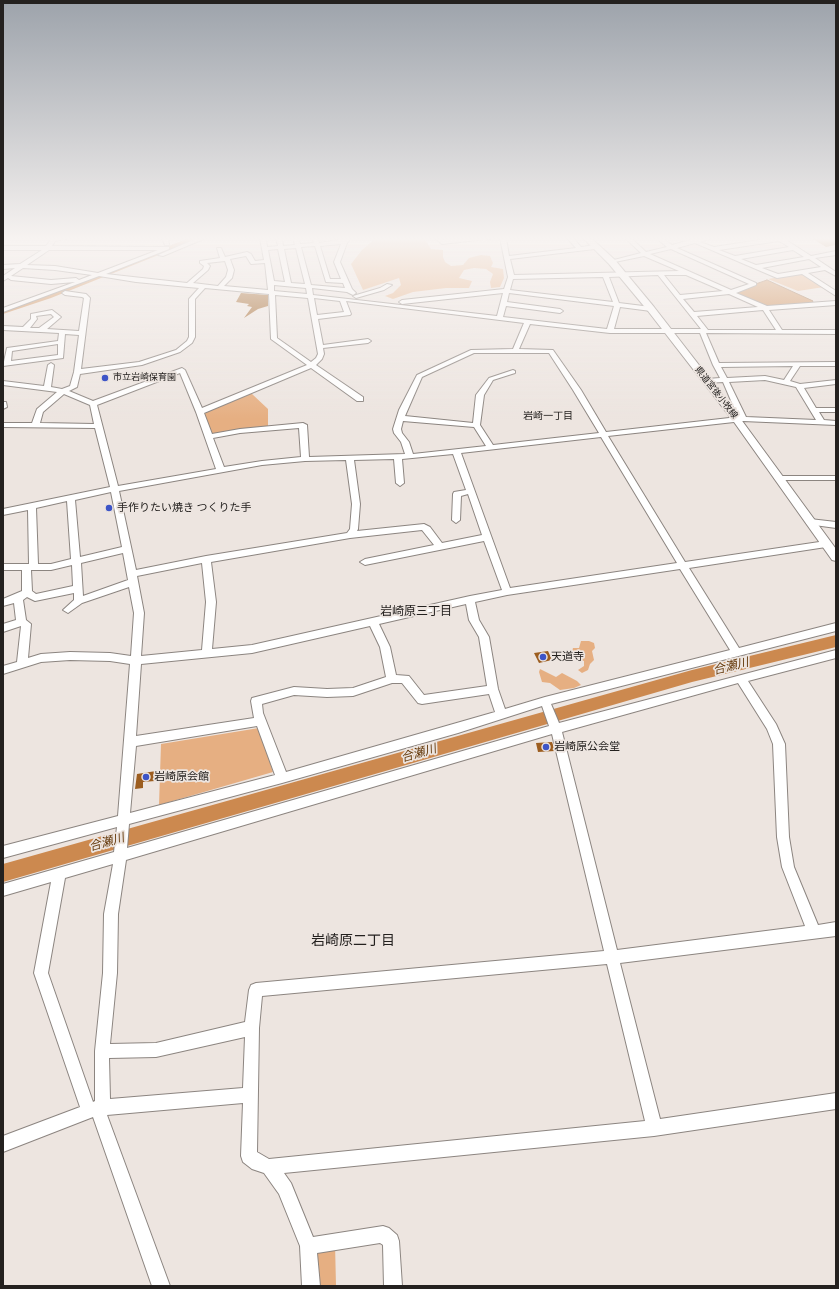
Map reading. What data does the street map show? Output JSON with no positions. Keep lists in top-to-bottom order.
{
  "streets": {
    "main road": ["県道宮後小牧線"]
  },
  "districts": ["岩崎一丁目", "岩崎原三丁目", "岩崎原二丁目"],
  "water": ["合瀬川"],
  "places": [
    "市立岩崎保育園",
    "手作りたい焼き つくりた手",
    "天道寺",
    "岩崎原公会堂",
    "岩崎原会館"
  ]
}
